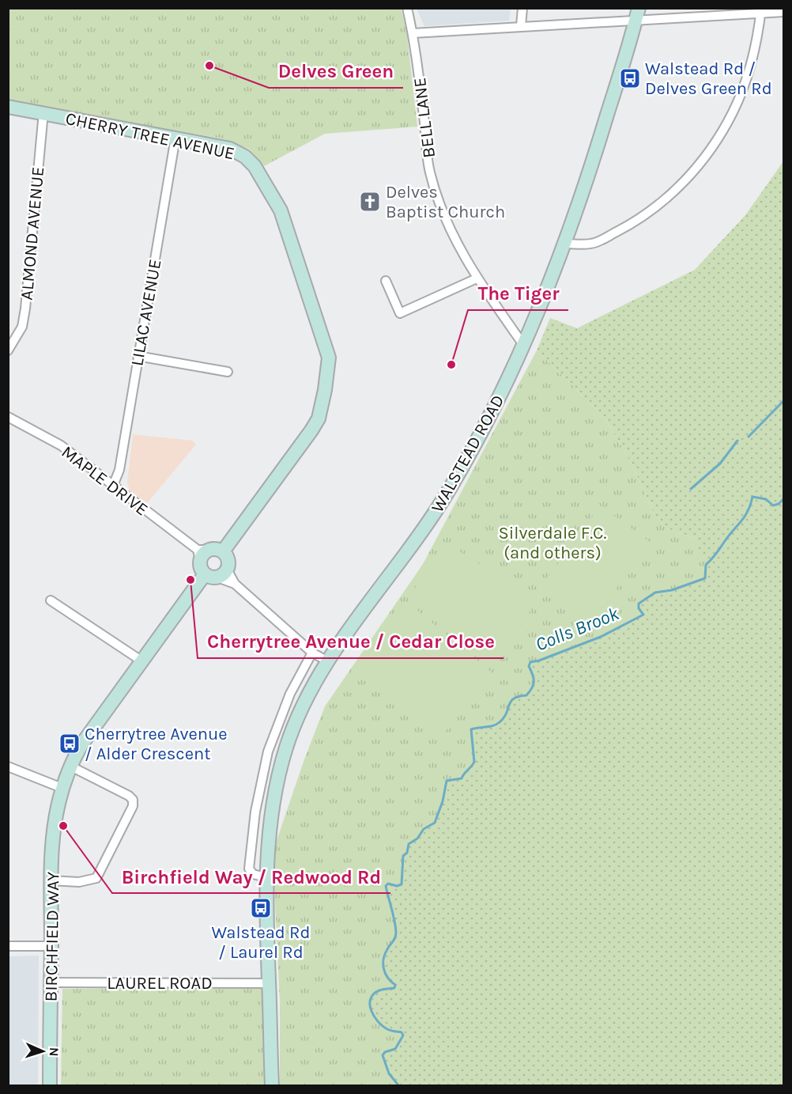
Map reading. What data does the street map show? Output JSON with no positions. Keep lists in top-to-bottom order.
{
  "streets": {
    "street": [
      "BELL LANE",
      "CHERRY TREE AVENUE",
      "ALMOND AVENUE",
      "LILAC AVENUE",
      "WALSTEAD ROAD",
      "MAPLE DRIVE",
      "BIRCHFIELD WAY",
      "LAUREL ROAD"
    ]
  },
  "crossings": [
    ["BELL LANE", "WALSTEAD ROAD"],
    ["CHERRY TREE AVENUE", "ALMOND AVENUE"],
    ["CHERRY TREE AVENUE", "LILAC AVENUE"],
    ["CHERRY TREE AVENUE", "MAPLE DRIVE"],
    ["LILAC AVENUE", "MAPLE DRIVE"],
    ["WALSTEAD ROAD", "LAUREL ROAD"],
    ["BIRCHFIELD WAY", "LAUREL ROAD"]
  ],
  "water": ["Colls Brook"],
  "parks": ["Silverdale F.C. (and others)"],
  "places": {
    "other": [
      "Delves Green",
      "The Tiger",
      "Cherrytree Avenue / Cedar Close",
      "Birchfield Way / Redwood Rd"
    ],
    "bus stop": ["Walstead Rd / Delves Green Rd", "Cherrytree Avenue / Alder Crescent", "Walstead Rd / Laurel Rd"],
    "church": ["Delves Baptist Church"]
  },
  "north": "right"
}
